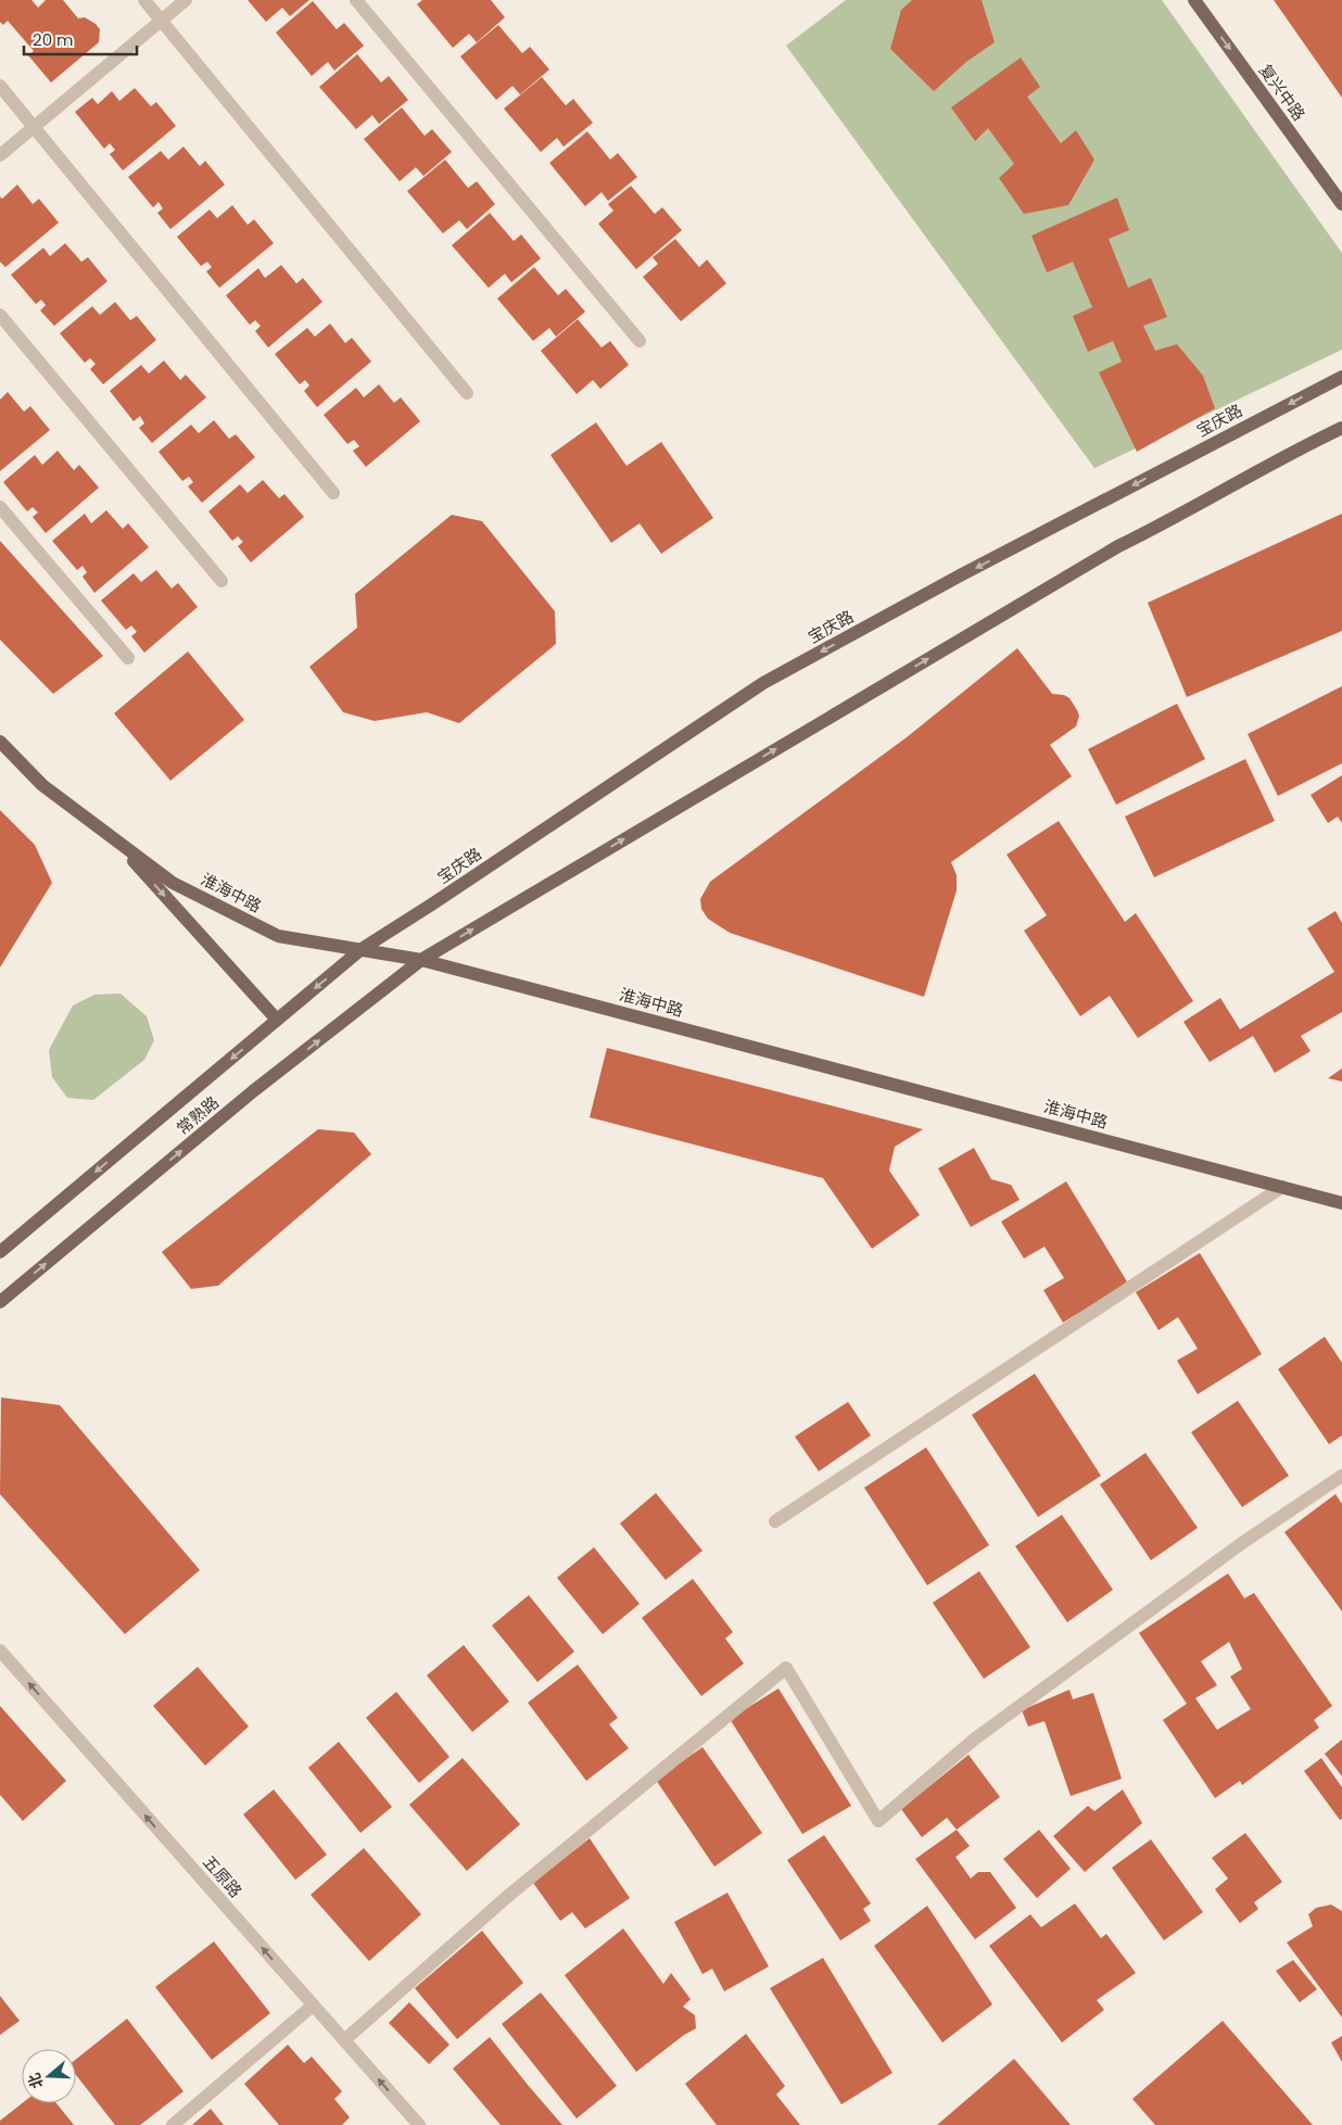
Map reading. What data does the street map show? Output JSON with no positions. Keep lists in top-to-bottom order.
{
  "streets": {
    "main road": [
      "复兴中路",
      "宝庆路",
      "淮海中路",
      "常熟路"
    ],
    "street": ["五原路"]
  },
  "crossings": [
    ["宝庆路", "淮海中路"],
    ["宝庆路", "常熟路"],
    ["淮海中路", "常熟路"]
  ],
  "one_way": ["复兴中路", "五原路"],
  "scale_bar": "20 m",
  "north": "left"
}
